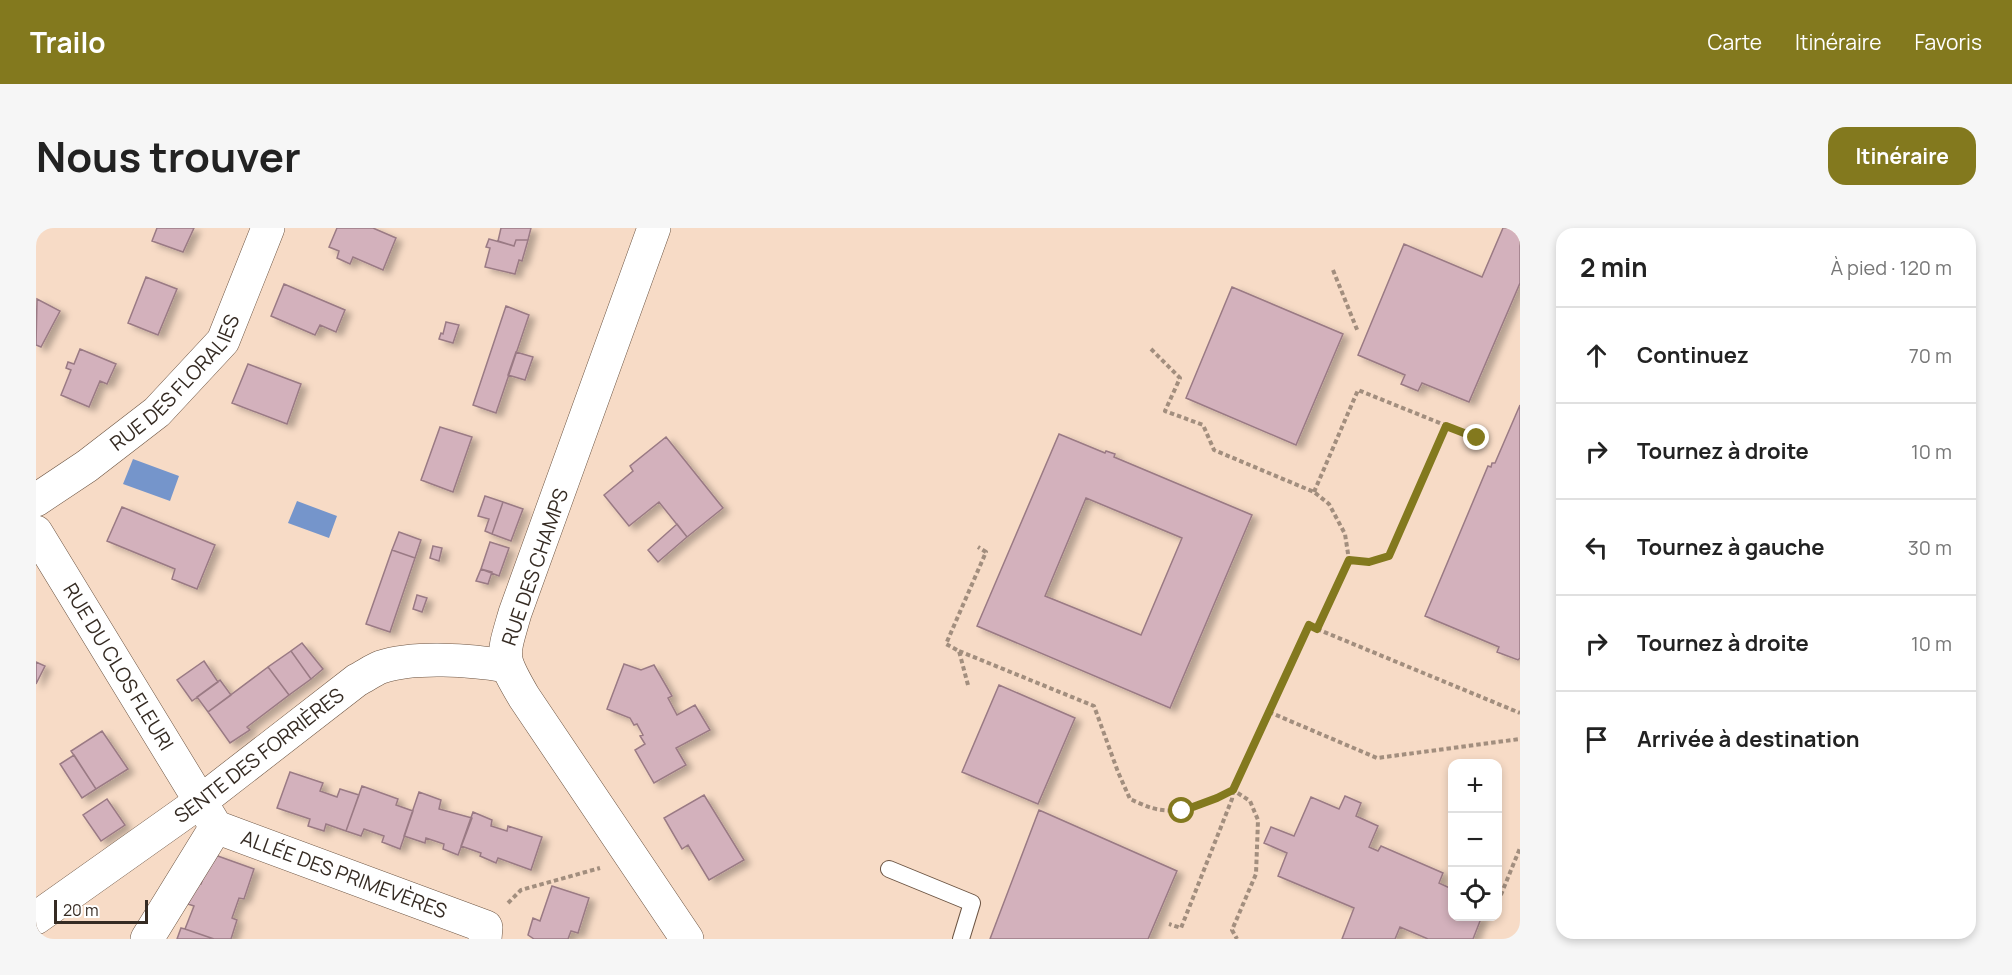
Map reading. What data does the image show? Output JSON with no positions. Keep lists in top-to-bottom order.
{
  "streets": {
    "street": [
      "RUE DES FLORALIES",
      "RUE DES CHAMPS",
      "RUE DU CLOS FLEURI",
      "SENTE DES FORRIÈRES",
      "ALLÉE DES PRIMEVÈRES"
    ]
  },
  "crossings": [
    ["RUE DES CHAMPS", "SENTE DES FORRIÈRES"],
    ["RUE DU CLOS FLEURI", "SENTE DES FORRIÈRES"],
    ["RUE DU CLOS FLEURI", "ALLÉE DES PRIMEVÈRES"],
    ["SENTE DES FORRIÈRES", "ALLÉE DES PRIMEVÈRES"]
  ],
  "scale_bar": "20 m",
  "page": {
    "header": "Trailo",
    "nav": ["Carte", "Itinéraire", "Favoris"],
    "title": "Nous trouver",
    "buttons": "Itinéraire",
    "heading": ["2 min", "À pied · 120 m"],
    "list": [
      ["Continuez", "70 m"],
      ["Tournez à droite", "10 m"],
      ["Tournez à gauche", "30 m"],
      ["Tournez à droite", "10 m"],
      "Arrivée à destination"
    ],
    "map_buttons": ["+", "−"],
    "scale": "20 m"
  }
}
